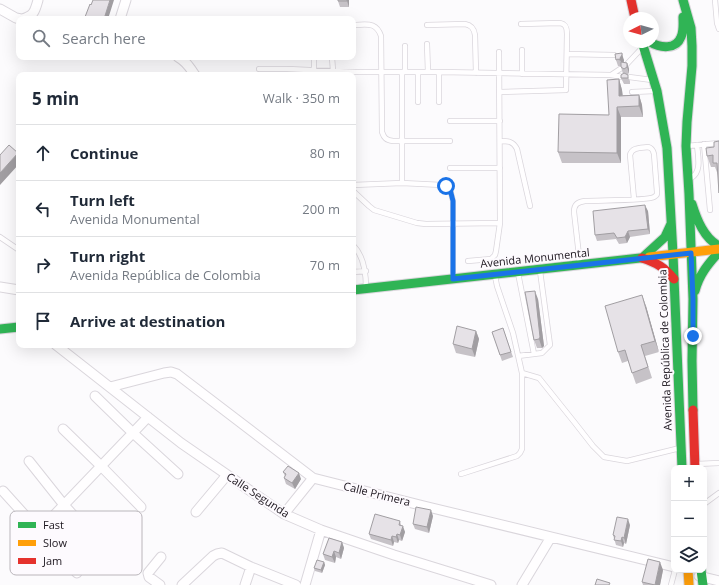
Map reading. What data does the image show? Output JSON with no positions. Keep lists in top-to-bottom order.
{
  "streets": {
    "main road": ["Avenida Monumental", "Avenida República de Colombia"],
    "street": ["Calle Primera", "Calle Segunda"]
  },
  "crossings": [
    ["Avenida Monumental", "Avenida República de Colombia"],
    ["Calle Primera", "Calle Segunda"]
  ],
  "legend": ["Fast", "Slow", "Jam"],
  "north": "left",
  "page": {
    "search": "Search here",
    "heading": ["5 min", "Walk · 350 m"],
    "list": [
      ["Continue", "80 m"],
      ["Turn left", "Avenida Monumental", "200 m"],
      ["Turn right", "Avenida República de Colombia", "70 m"],
      "Arrive at destination"
    ],
    "map_buttons": ["+", "−"]
  }
}
